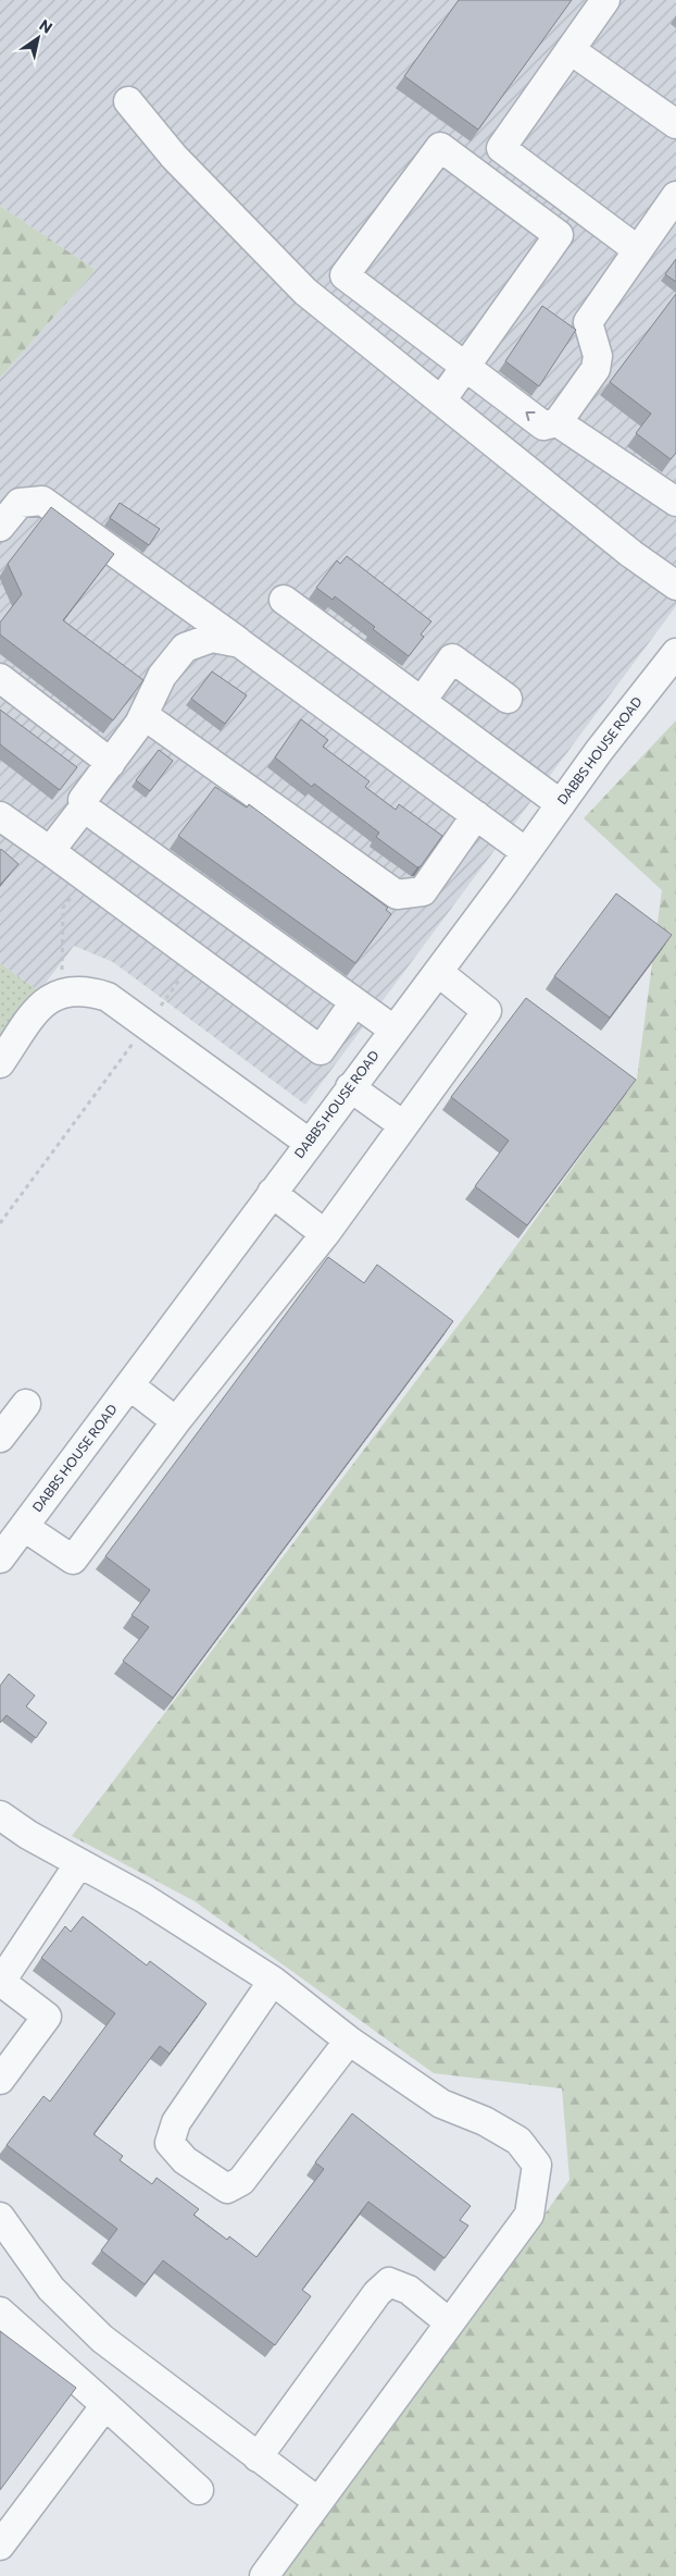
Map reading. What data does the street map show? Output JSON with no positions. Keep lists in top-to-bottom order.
{
  "streets": {
    "street": ["DABBS HOUSE ROAD"]
  },
  "north": "top right"
}
